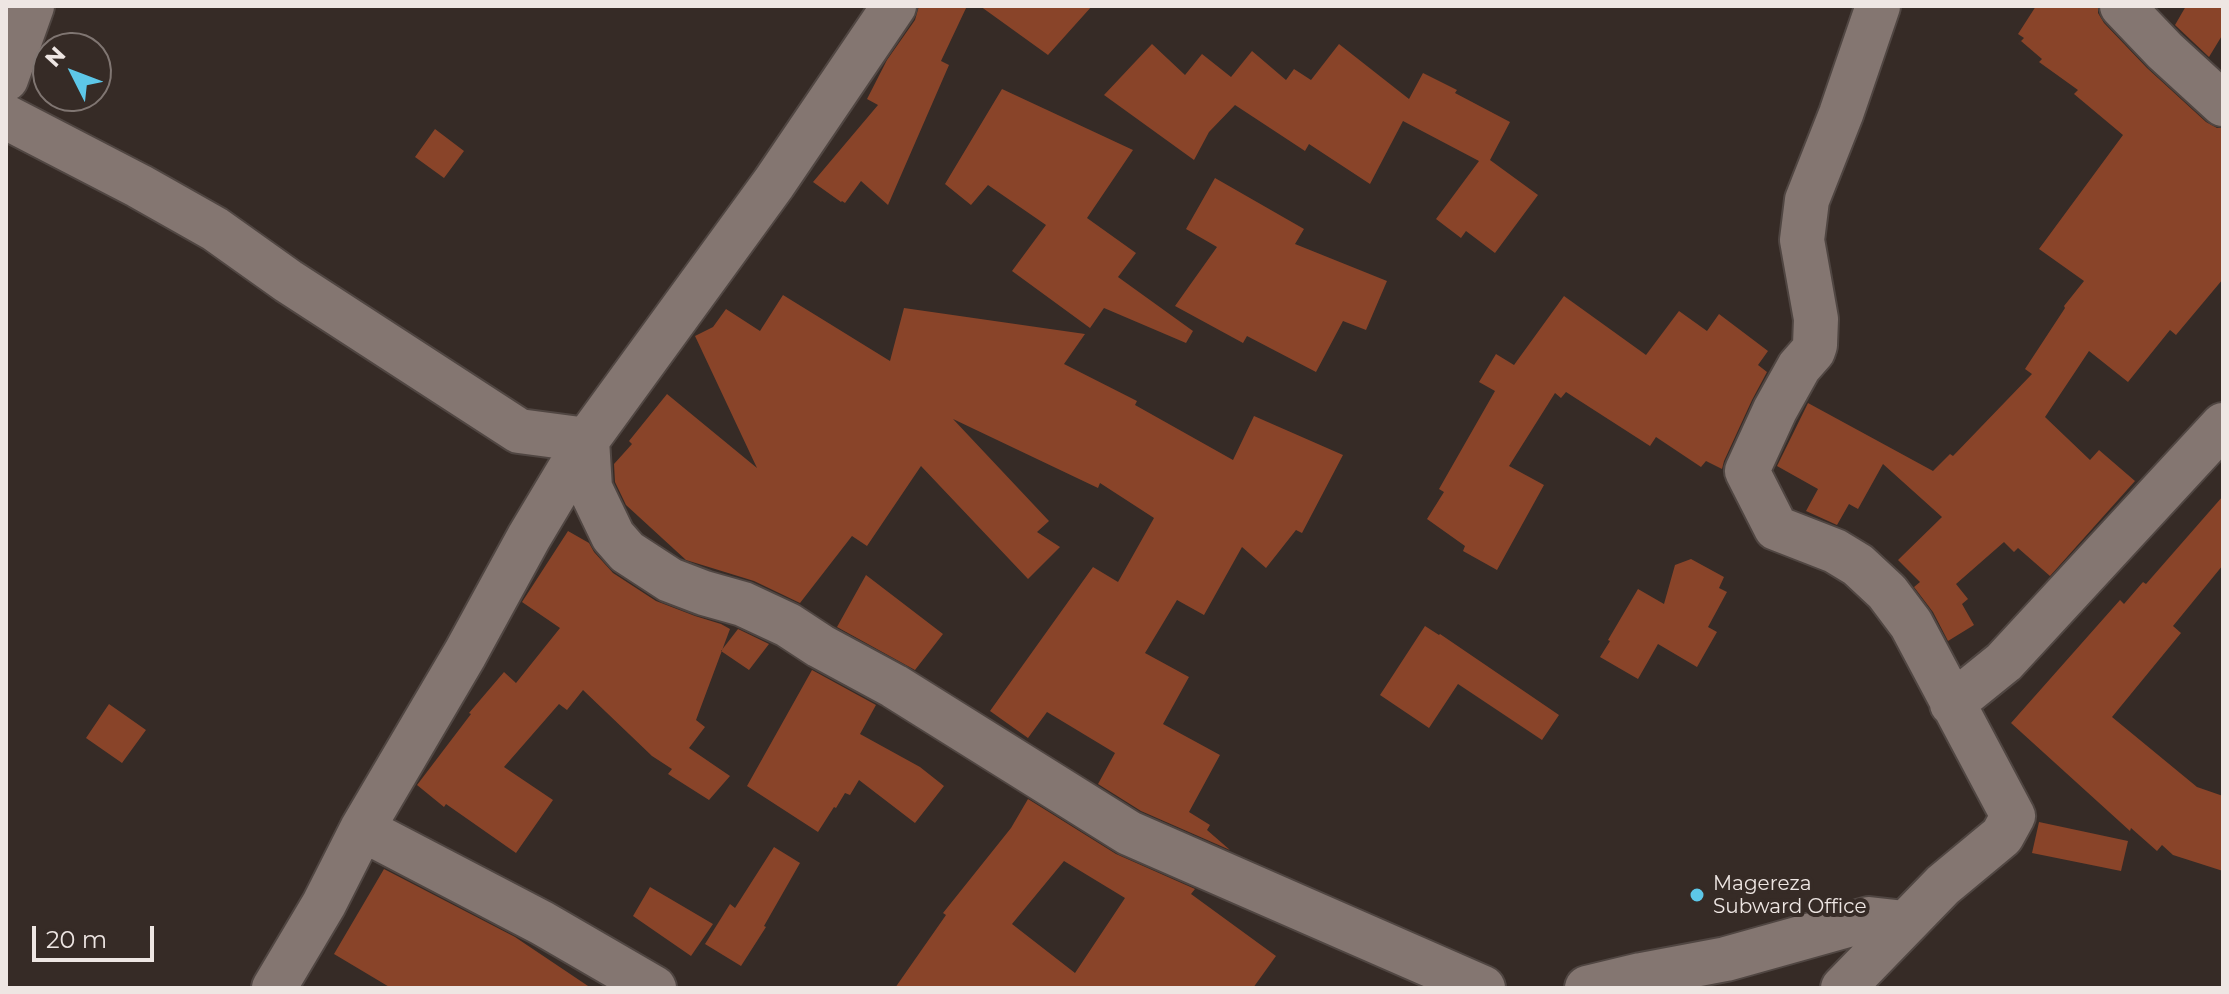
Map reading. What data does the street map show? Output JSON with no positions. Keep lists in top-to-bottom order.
{
  "places": ["Magereza Subward Office"],
  "scale_bar": "20 m",
  "north": "top left"
}
